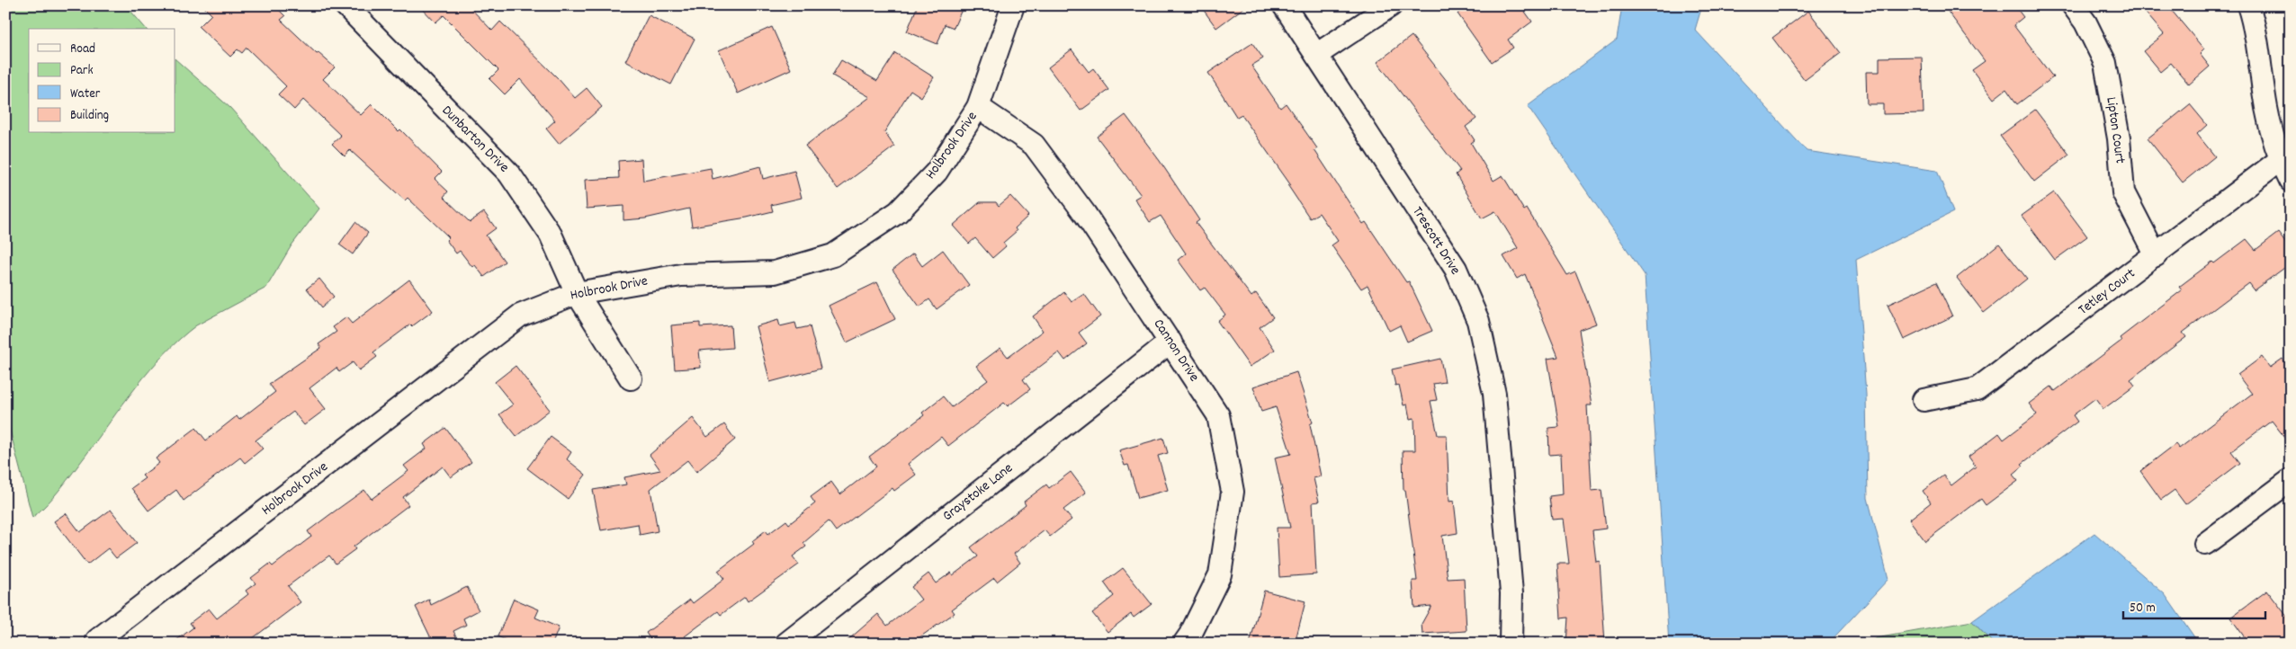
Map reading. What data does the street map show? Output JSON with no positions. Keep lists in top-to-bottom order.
{
  "streets": {
    "street": [
      "Lipton Court",
      "Dunbarton Drive",
      "Holbrook Drive",
      "Trescott Drive",
      "Tetley Court",
      "Cannon Drive",
      "Graystoke Lane"
    ]
  },
  "crossings": [
    ["Lipton Court", "Tetley Court"],
    ["Dunbarton Drive", "Holbrook Drive"],
    ["Holbrook Drive", "Cannon Drive"],
    ["Cannon Drive", "Graystoke Lane"]
  ],
  "legend": [
    "Road",
    "Park",
    "Water",
    "Building"
  ],
  "scale_bar": "50 m"
}
